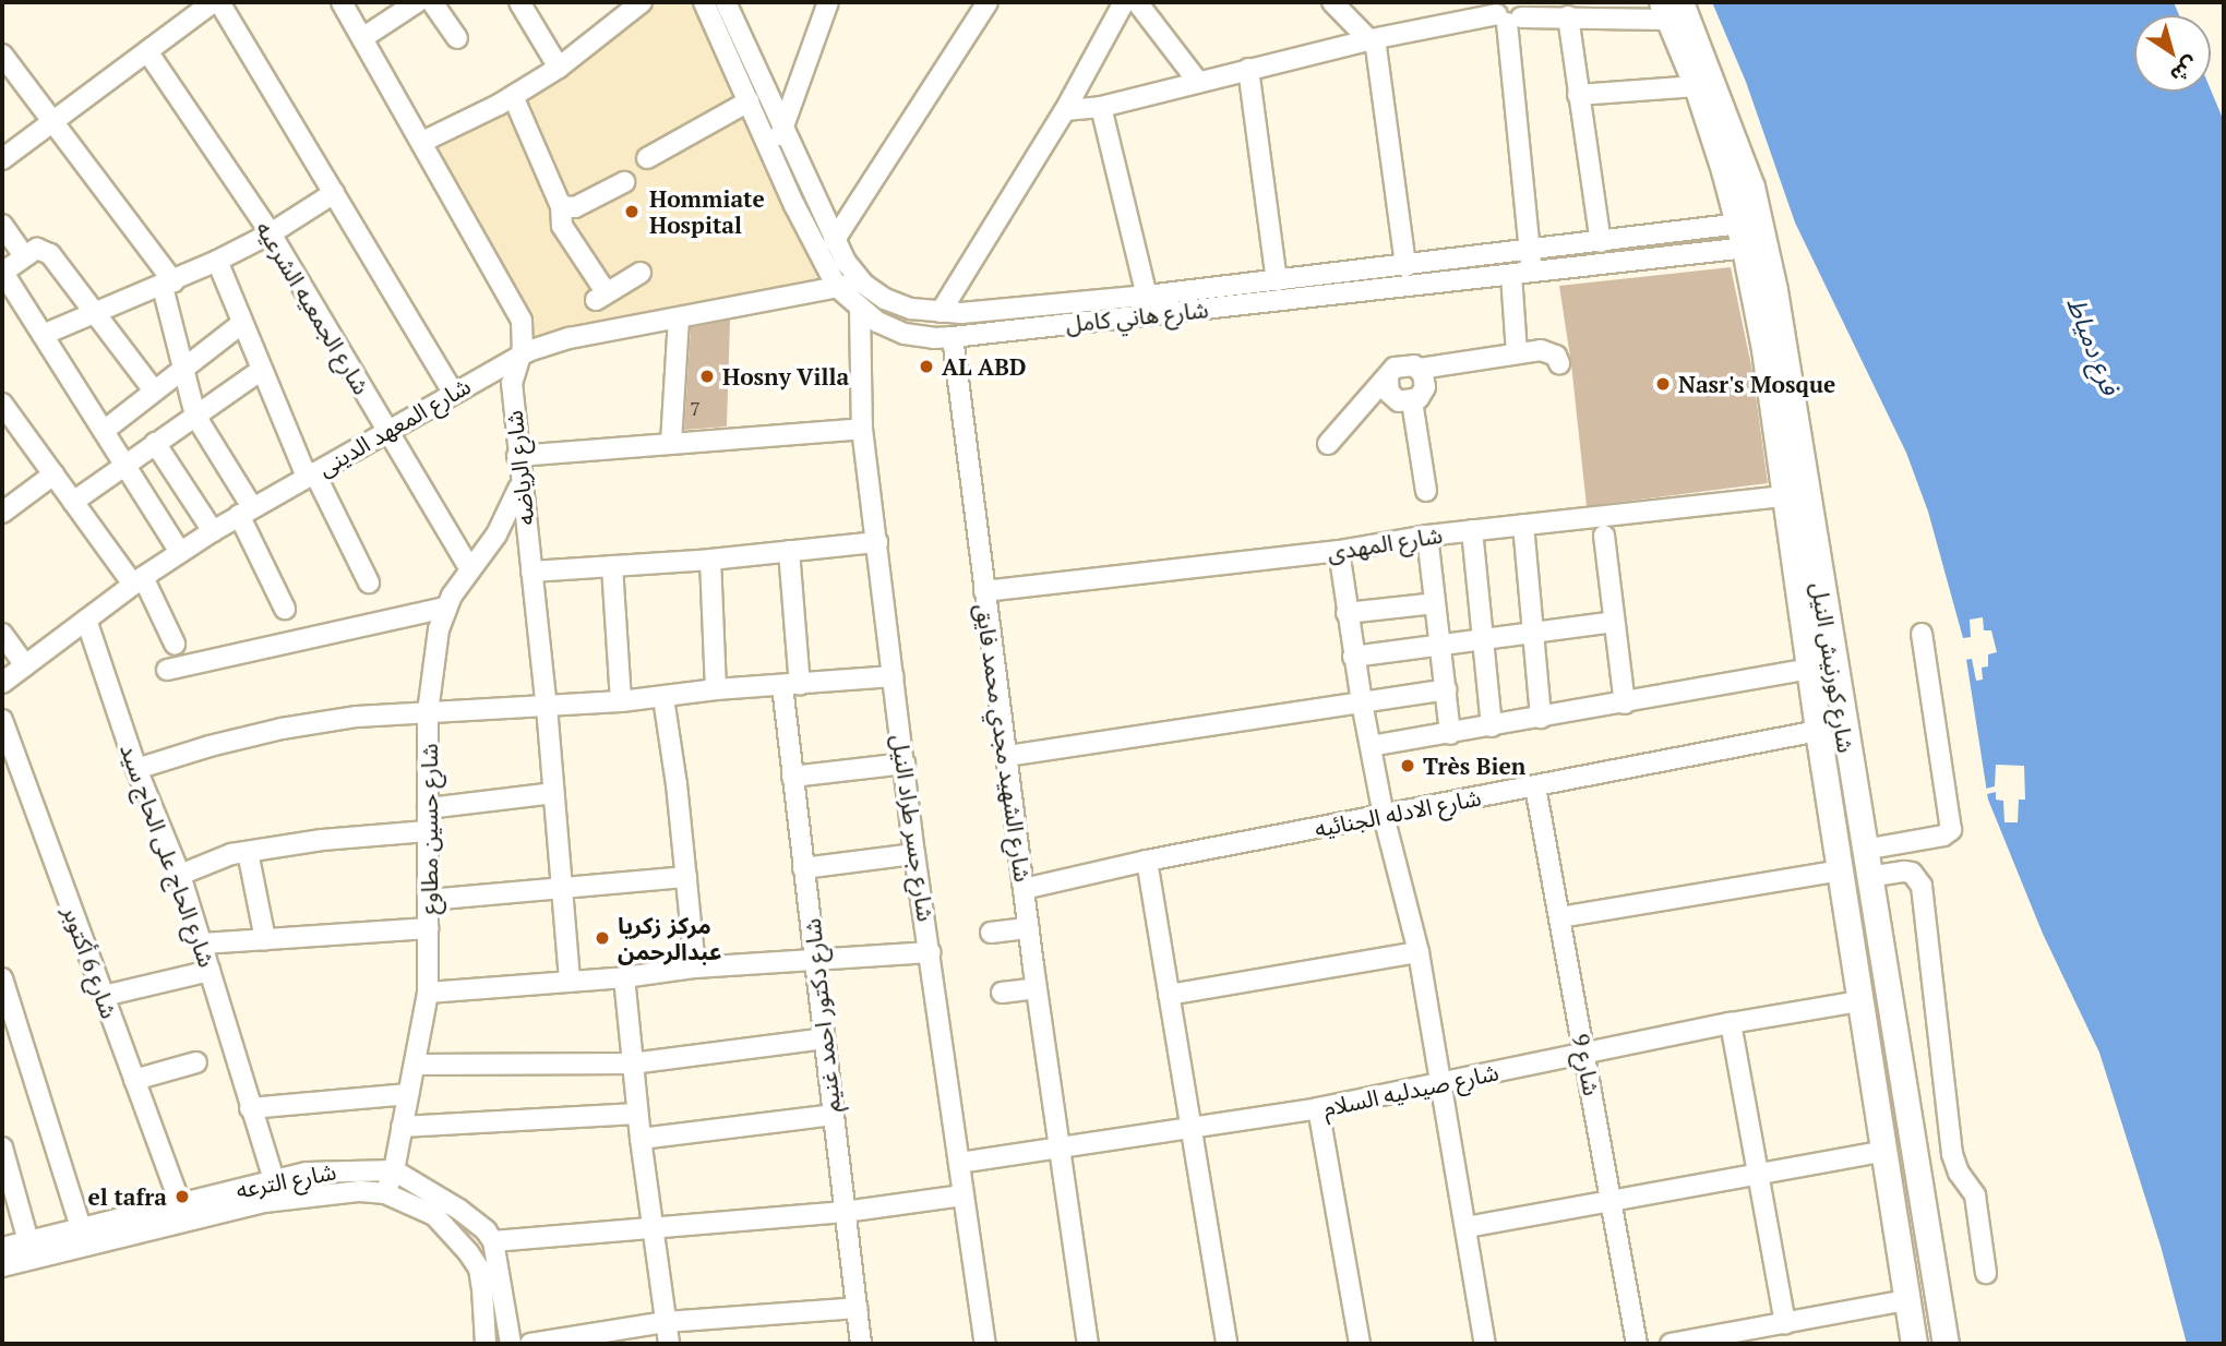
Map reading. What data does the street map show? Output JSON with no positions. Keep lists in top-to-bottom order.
{
  "streets": {
    "main road": ["شارع كورنيش النيل"],
    "street": [
      "شارع الجمعيه الشرعيه",
      "شارع هاني كامل",
      "شارع المعهد الدينى",
      "شارع الرياضه",
      "شارع المهدى",
      "شارع الشهيد مجدي محمد فايق",
      "شارع الادله الجنائيه",
      "شارع جسر طراد النيل",
      "شارع حسين مطاوع",
      "شارع الحاج على الحاج سيد",
      "شارع 6 أكتوبر",
      "شارع دكتور احمد غنيم",
      "شارع 9",
      "شارع صيدليه السلام",
      "شارع الترعه"
    ]
  },
  "crossings": [
    ["شارع الجمعيه الشرعيه", "شارع المعهد الدينى"],
    ["شارع الجمعيه الشرعيه", "شارع حسين مطاوع"],
    ["شارع هاني كامل", "شارع المعهد الدينى"],
    ["شارع هاني كامل", "شارع كورنيش النيل"],
    ["شارع هاني كامل", "شارع الشهيد مجدي محمد فايق"],
    ["شارع هاني كامل", "شارع جسر طراد النيل"],
    ["شارع المعهد الدينى", "شارع الرياضه"],
    ["شارع المعهد الدينى", "شارع الحاج على الحاج سيد"],
    ["شارع الرياضه", "شارع حسين مطاوع"],
    ["شارع المهدى", "شارع كورنيش النيل"],
    ["شارع المهدى", "شارع الشهيد مجدي محمد فايق"],
    ["شارع كورنيش النيل", "شارع الادله الجنائيه"],
    ["شارع كورنيش النيل", "شارع صيدليه السلام"],
    ["شارع الشهيد مجدي محمد فايق", "شارع الادله الجنائيه"],
    ["شارع الشهيد مجدي محمد فايق", "شارع صيدليه السلام"],
    ["شارع الادله الجنائيه", "شارع 9"],
    ["شارع جسر طراد النيل", "شارع صيدليه السلام"],
    ["شارع حسين مطاوع", "شارع الترعه"],
    ["شارع الحاج على الحاج سيد", "شارع الترعه"],
    ["شارع 6 أكتوبر", "شارع الترعه"],
    ["شارع 9", "شارع صيدليه السلام"]
  ],
  "water": ["فرع دمياط"],
  "places": [
    "Hommiate Hospital",
    "AL ABD",
    "Hosny Villa",
    "Nasr's Mosque",
    "Très Bien",
    "مركز زكريا عبدالرحمن",
    "el tafra"
  ],
  "house_numbers": ["7"],
  "north": "bottom right"
}
